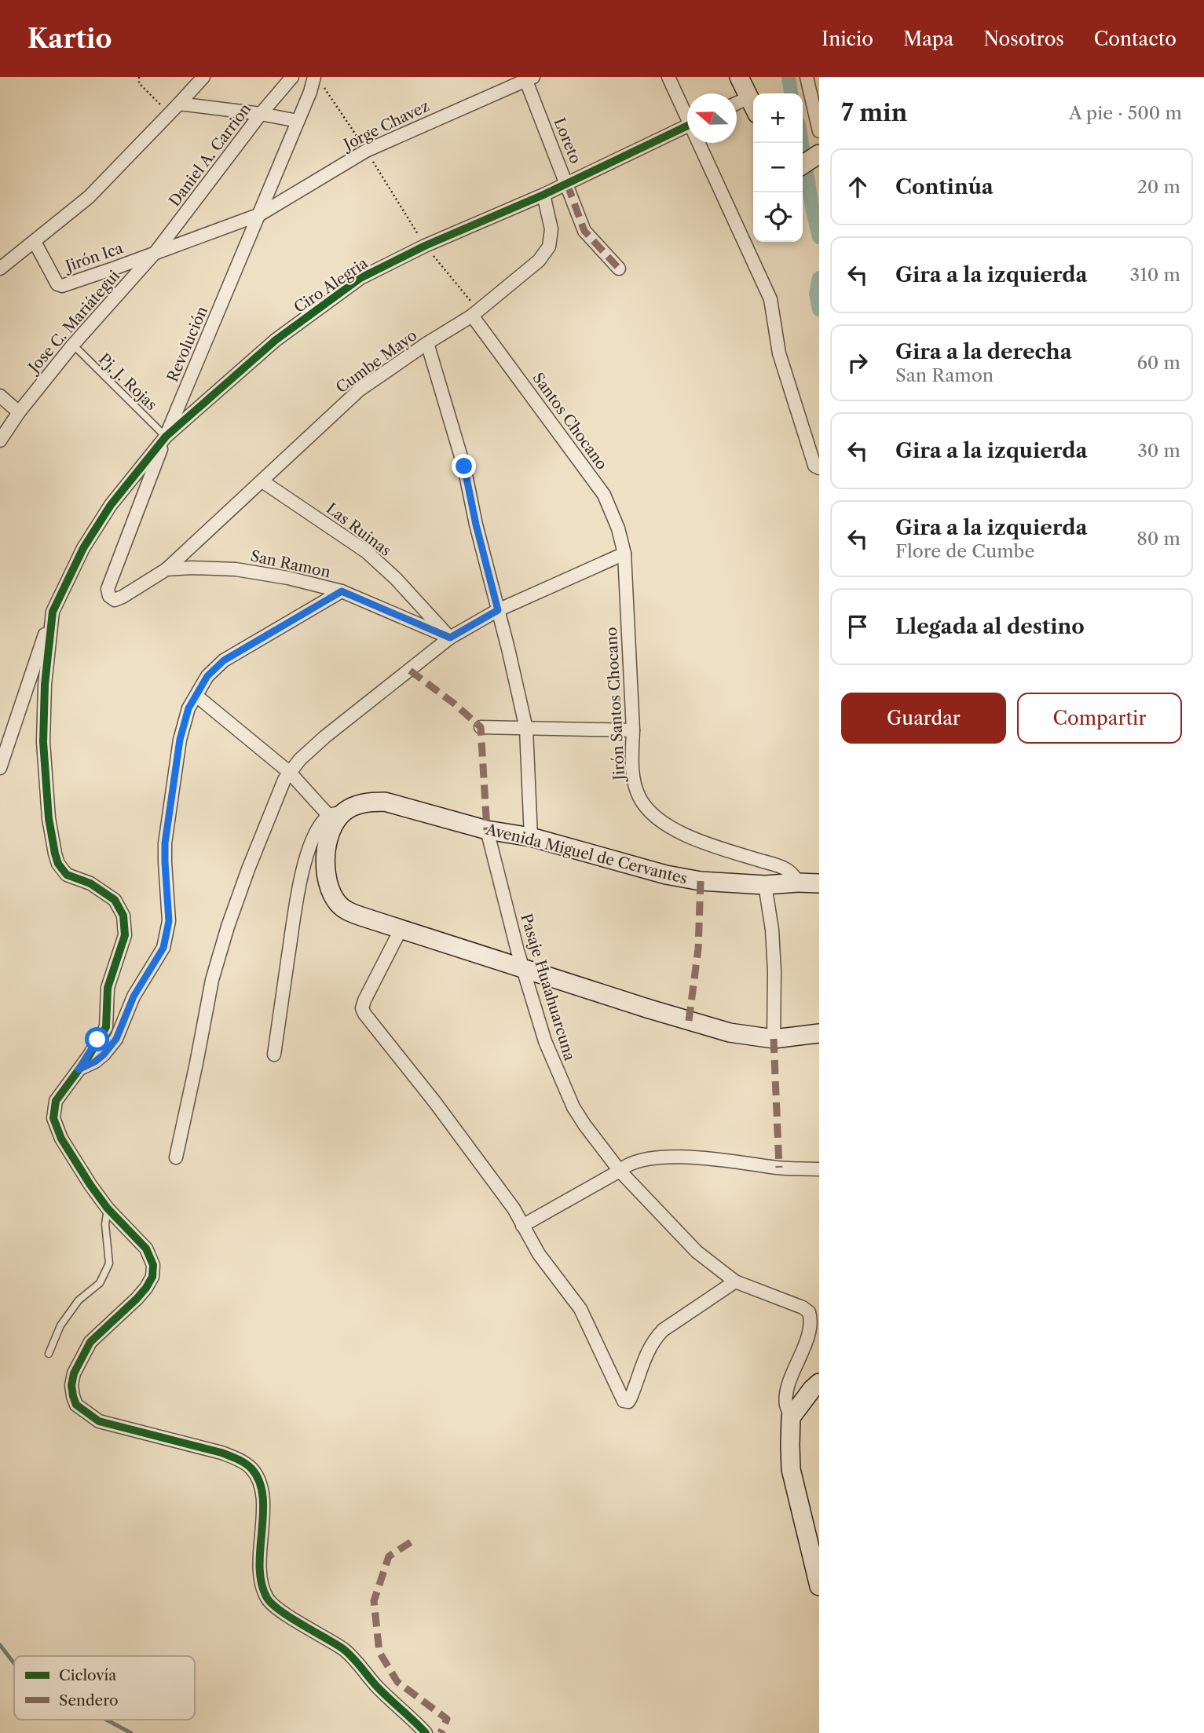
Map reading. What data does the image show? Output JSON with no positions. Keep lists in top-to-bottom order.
{
  "streets": {
    "street": [
      "Jorge Chavez",
      "Loreto",
      "Daniel A. Carrion",
      "Jirón Ica",
      "Ciro Alegria",
      "Jose C. Mariátegui",
      "Revolución",
      "Cumbe Mayo",
      "Santos Chocano",
      "Las Ruinas",
      "San Ramon",
      "Jirón Santos Chocano",
      "Avenida Miguel de Cervantes",
      "Pasaje Huaahuarcuna"
    ],
    "lane": ["Pj, J. Rojas"]
  },
  "crossings": [
    ["Jorge Chavez", "Loreto"],
    ["Jorge Chavez", "Daniel A. Carrion"],
    ["Jorge Chavez", "Jirón Ica"],
    ["Jorge Chavez", "Jose C. Mariátegui"],
    ["Jorge Chavez", "Revolución"],
    ["Loreto", "Ciro Alegria"],
    ["Daniel A. Carrion", "Jirón Ica"],
    ["Daniel A. Carrion", "Jose C. Mariátegui"],
    ["Jirón Ica", "Jose C. Mariátegui"],
    ["Ciro Alegria", "Revolución"],
    ["Ciro Alegria", "Cumbe Mayo"],
    ["Ciro Alegria", "Pj, J. Rojas"],
    ["Jose C. Mariátegui", "Pj, J. Rojas"],
    ["Revolución", "Pj, J. Rojas"],
    ["Revolución", "San Ramon"],
    ["Cumbe Mayo", "Santos Chocano"],
    ["Cumbe Mayo", "Las Ruinas"],
    ["Cumbe Mayo", "San Ramon"],
    ["Santos Chocano", "Jirón Santos Chocano"],
    ["Las Ruinas", "San Ramon"],
    ["Jirón Santos Chocano", "Avenida Miguel de Cervantes"],
    ["Avenida Miguel de Cervantes", "Pasaje Huaahuarcuna"]
  ],
  "legend": ["Ciclovía", "Sendero"],
  "north": "left",
  "page": {
    "header": "Kartio",
    "nav": [
      "Inicio",
      "Mapa",
      "Nosotros",
      "Contacto"
    ],
    "heading": ["7 min", "A pie · 500 m"],
    "map_buttons": ["+", "−"],
    "list": [
      ["Continúa", "20 m"],
      ["Gira a la izquierda", "310 m"],
      ["Gira a la derecha", "San Ramon", "60 m"],
      ["Gira a la izquierda", "30 m"],
      ["Gira a la izquierda", "Flore de Cumbe", "80 m"],
      "Llegada al destino"
    ],
    "buttons": ["Guardar", "Compartir"]
  }
}
